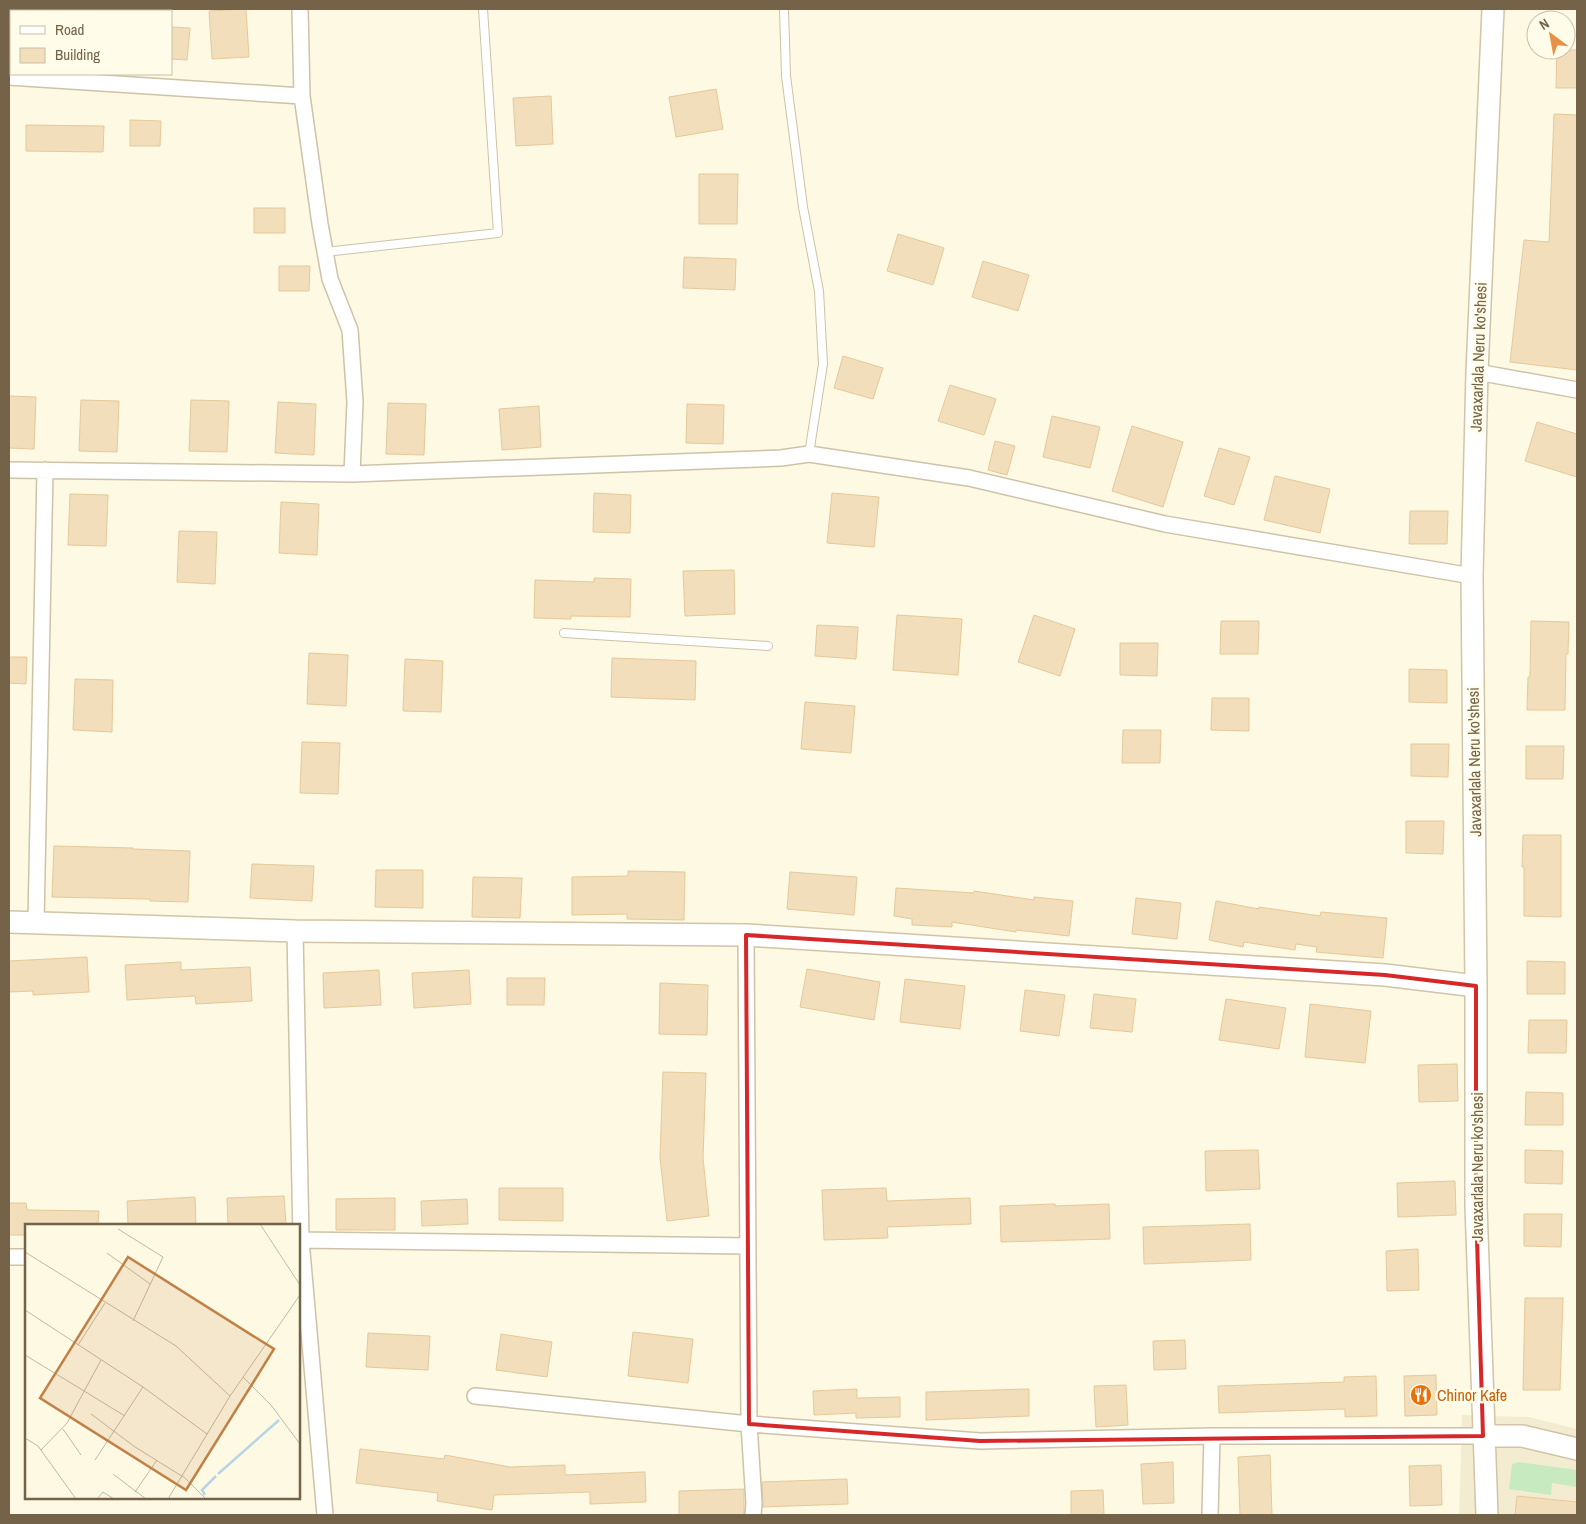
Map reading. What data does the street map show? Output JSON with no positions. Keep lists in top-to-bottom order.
{
  "streets": {
    "street": ["Javaxarlala Neru ko'shesi"]
  },
  "places": {
    "restaurant": ["Chinor Kafe"]
  },
  "legend": ["Road", "Building"],
  "north": "top left"
}
